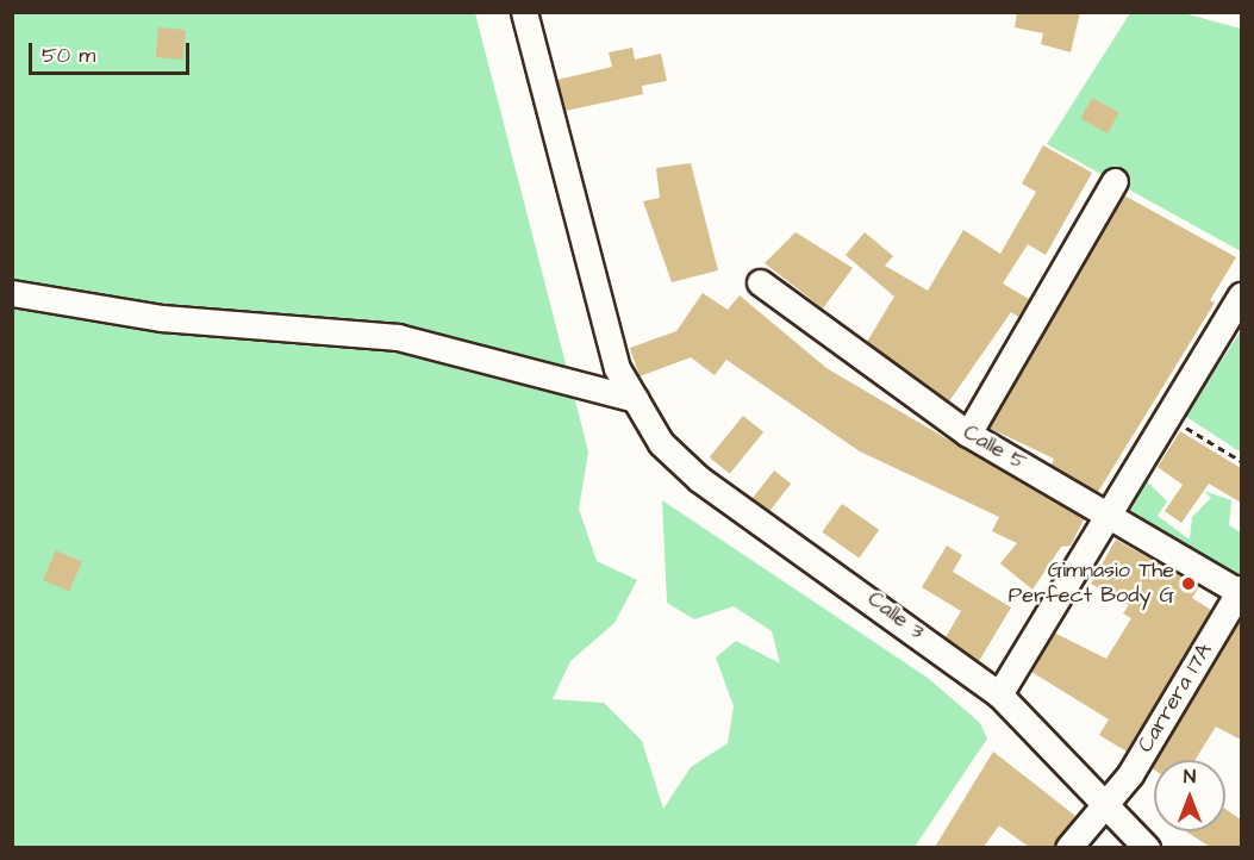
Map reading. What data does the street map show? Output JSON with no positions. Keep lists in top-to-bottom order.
{
  "streets": {
    "street": ["Calle 5", "Calle 3", "Carrera 17A"]
  },
  "crossings": [
    ["Calle 5", "Carrera 17A"],
    ["Calle 3", "Carrera 17A"]
  ],
  "places": ["Gimnasio The Perfect Body G"],
  "scale_bar": "50 m",
  "north": "top"
}
